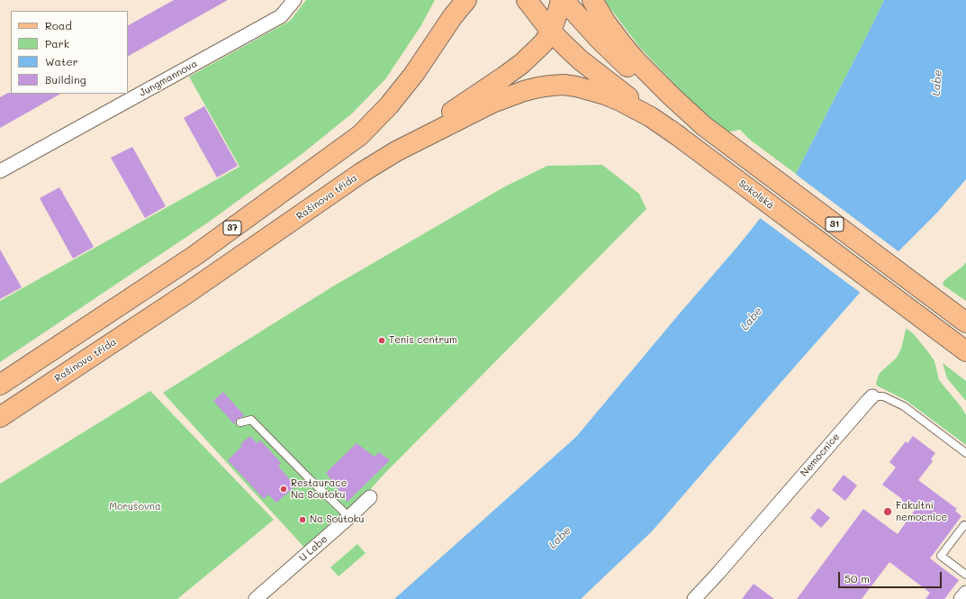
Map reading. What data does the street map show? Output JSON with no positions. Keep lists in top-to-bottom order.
{
  "streets": {
    "main road": [
      "Sokolská",
      "Rašínova třída",
      "31",
      "37"
    ],
    "street": ["Jungmannova", "Nemocnice", "U Labe"]
  },
  "crossings": [
    ["Sokolská", "Rašínova třída"],
    ["Sokolská", "31"]
  ],
  "water": ["Labe"],
  "parks": ["Morušovna"],
  "places": [
    "Tenis centrum",
    "Restaurace Na Soutoku",
    "Fakultní nemocnice",
    "Na Soutoku"
  ],
  "legend": [
    "Road",
    "Park",
    "Water",
    "Building"
  ],
  "scale_bar": "50 m"
}
